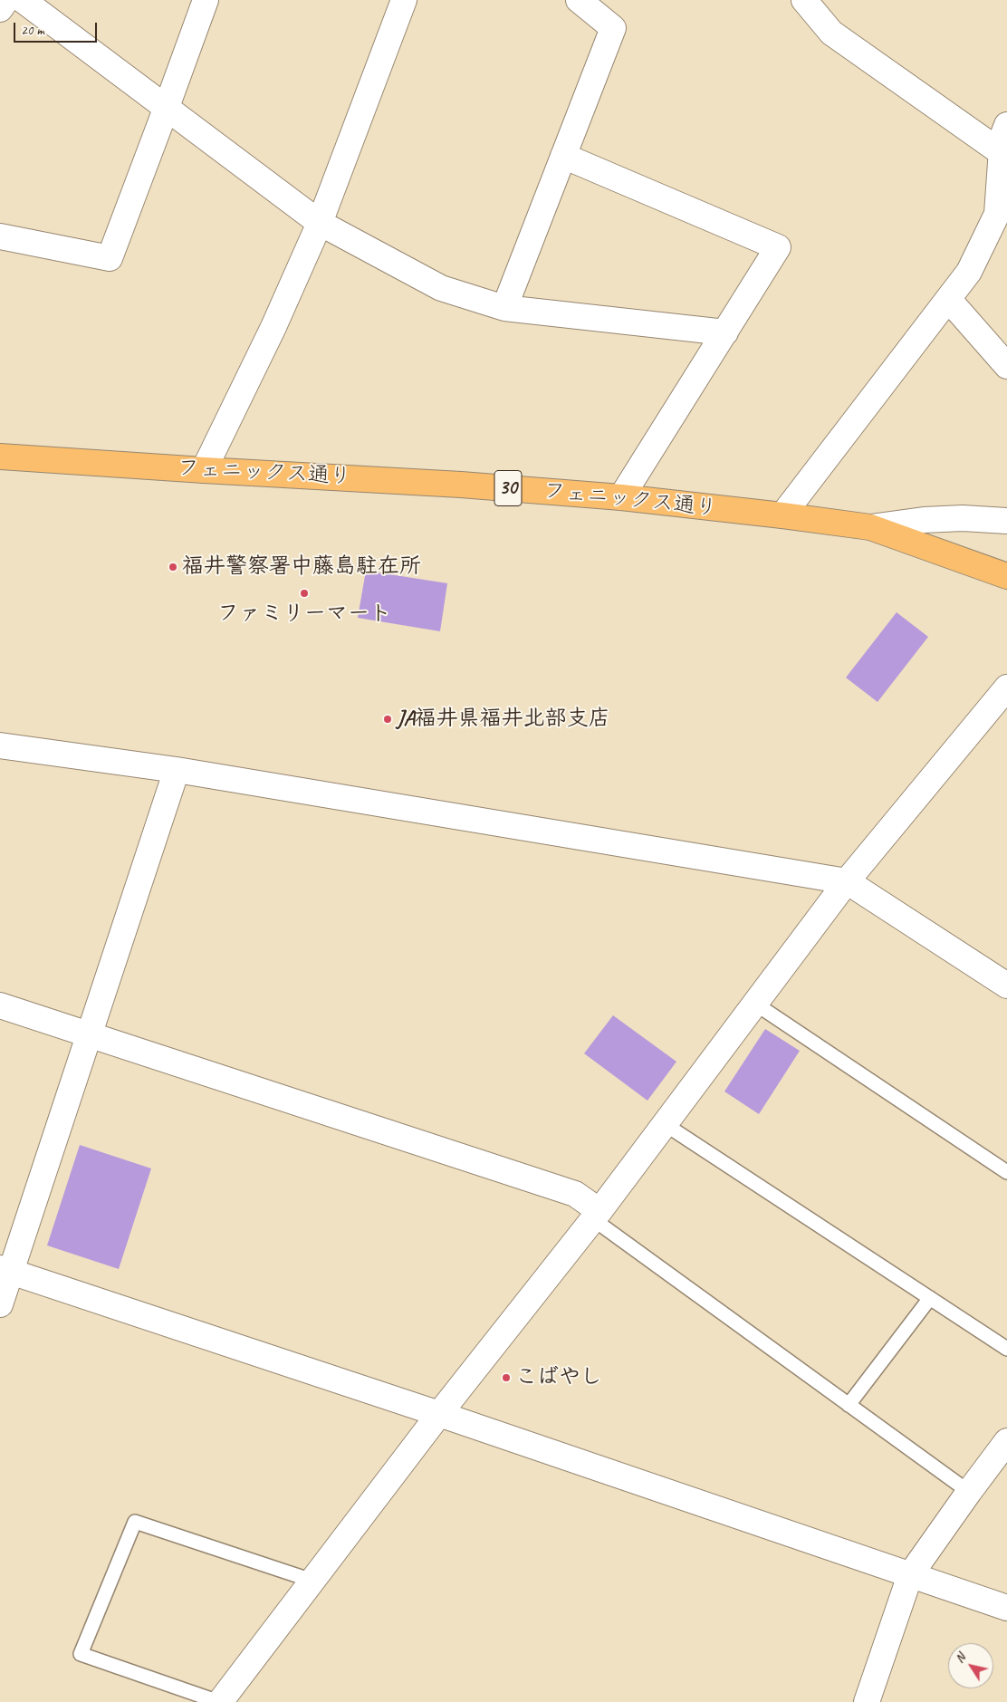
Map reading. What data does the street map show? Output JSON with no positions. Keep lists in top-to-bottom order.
{
  "streets": {
    "main road": ["フェニックス通り", "30"]
  },
  "places": [
    "福井警察署中藤島駐在所",
    "ファミリーマート",
    "JA福井県福井北部支店",
    "こばやし"
  ],
  "scale_bar": "20 m",
  "north": "top left"
}
